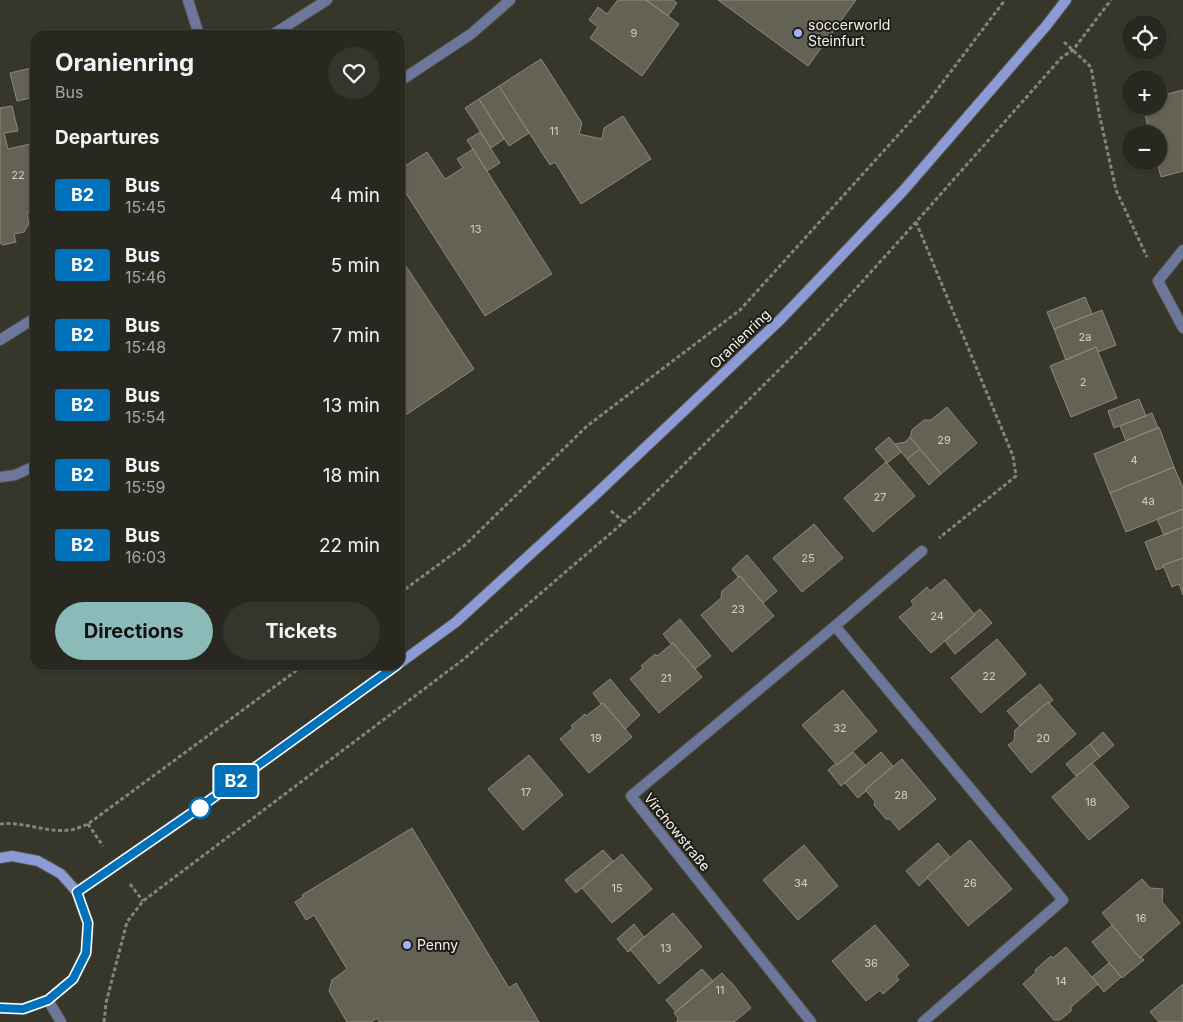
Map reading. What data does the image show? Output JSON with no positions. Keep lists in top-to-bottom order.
{
  "streets": {
    "street": ["Oranienring", "Virchowstraße"]
  },
  "places": ["soccerworld Steinfurt", "Penny"],
  "lines": ["bus line B2"],
  "house_numbers": [
    "9",
    "11",
    "22",
    "13",
    "2a",
    "2",
    "29",
    "4",
    "27",
    "4a",
    "25",
    "23",
    "24",
    "22",
    "21",
    "32",
    "19",
    "20",
    "17",
    "28",
    "18",
    "34",
    "26",
    "15",
    "16",
    "13",
    "36",
    "14",
    "11"
  ],
  "page": {
    "on_map": "B2",
    "map_buttons": ["+", "−"],
    "heading": [
      ["Oranienring", "Bus"],
      "Departures"
    ],
    "list": [
      {
        "mark": "B2",
        "name": "Bus",
        "note": "15:45",
        "value": "4 min"
      },
      {
        "mark": "B2",
        "name": "Bus",
        "note": "15:46",
        "value": "5 min"
      },
      {
        "mark": "B2",
        "name": "Bus",
        "note": "15:48",
        "value": "7 min"
      },
      {
        "mark": "B2",
        "name": "Bus",
        "note": "15:54",
        "value": "13 min"
      },
      {
        "mark": "B2",
        "name": "Bus",
        "note": "15:59",
        "value": "18 min"
      },
      {
        "mark": "B2",
        "name": "Bus",
        "note": "16:03",
        "value": "22 min"
      }
    ],
    "buttons": ["Directions", "Tickets"]
  }
}
